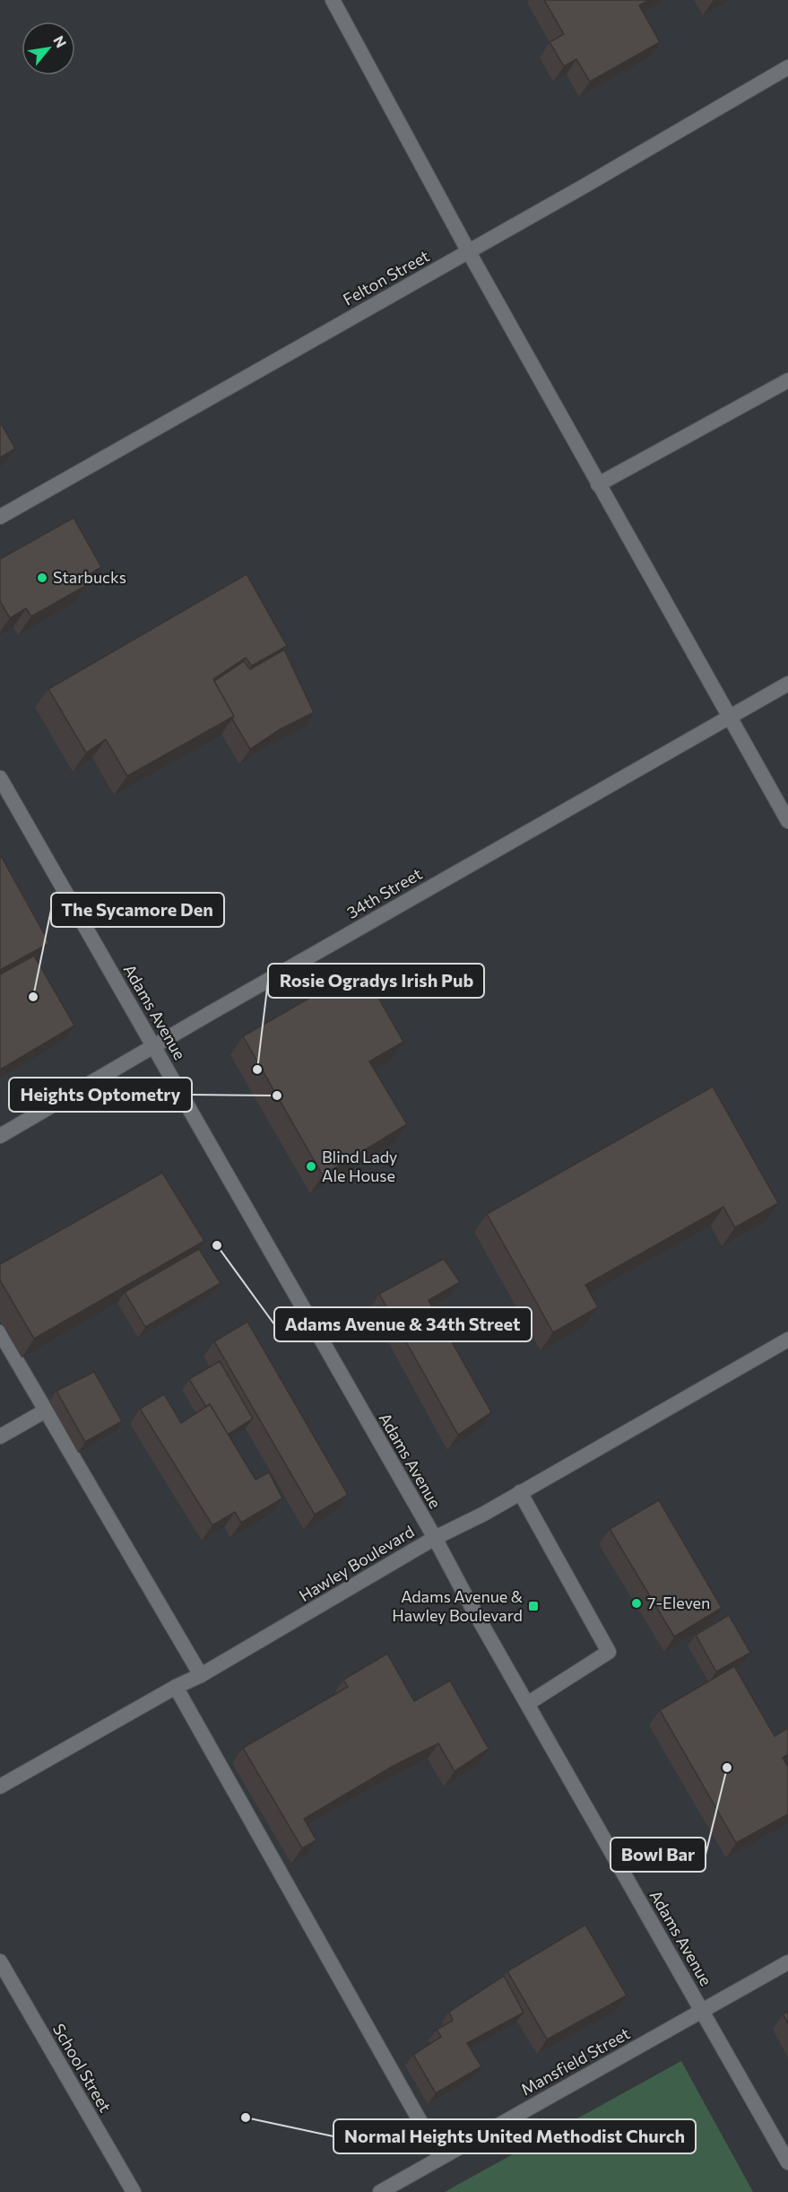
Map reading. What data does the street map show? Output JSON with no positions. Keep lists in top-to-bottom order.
{
  "streets": {
    "street": [
      "Felton Street",
      "34th Street",
      "Adams Avenue",
      "Hawley Boulevard",
      "Mansfield Street",
      "School Street"
    ]
  },
  "crossings": [
    ["34th Street", "Adams Avenue"],
    ["Adams Avenue", "Hawley Boulevard"],
    ["Adams Avenue", "Mansfield Street"]
  ],
  "places": {
    "other": [
      "Starbucks",
      "The Sycamore Den",
      "Rosie Ogradys Irish Pub",
      "Heights Optometry",
      "Blind Lady Ale House",
      "Adams Avenue & 34th Street",
      "7-Eleven",
      "Bowl Bar",
      "Normal Heights United Methodist Church"
    ],
    "transit": ["Adams Avenue & Hawley Boulevard"]
  },
  "north": "top right"
}
